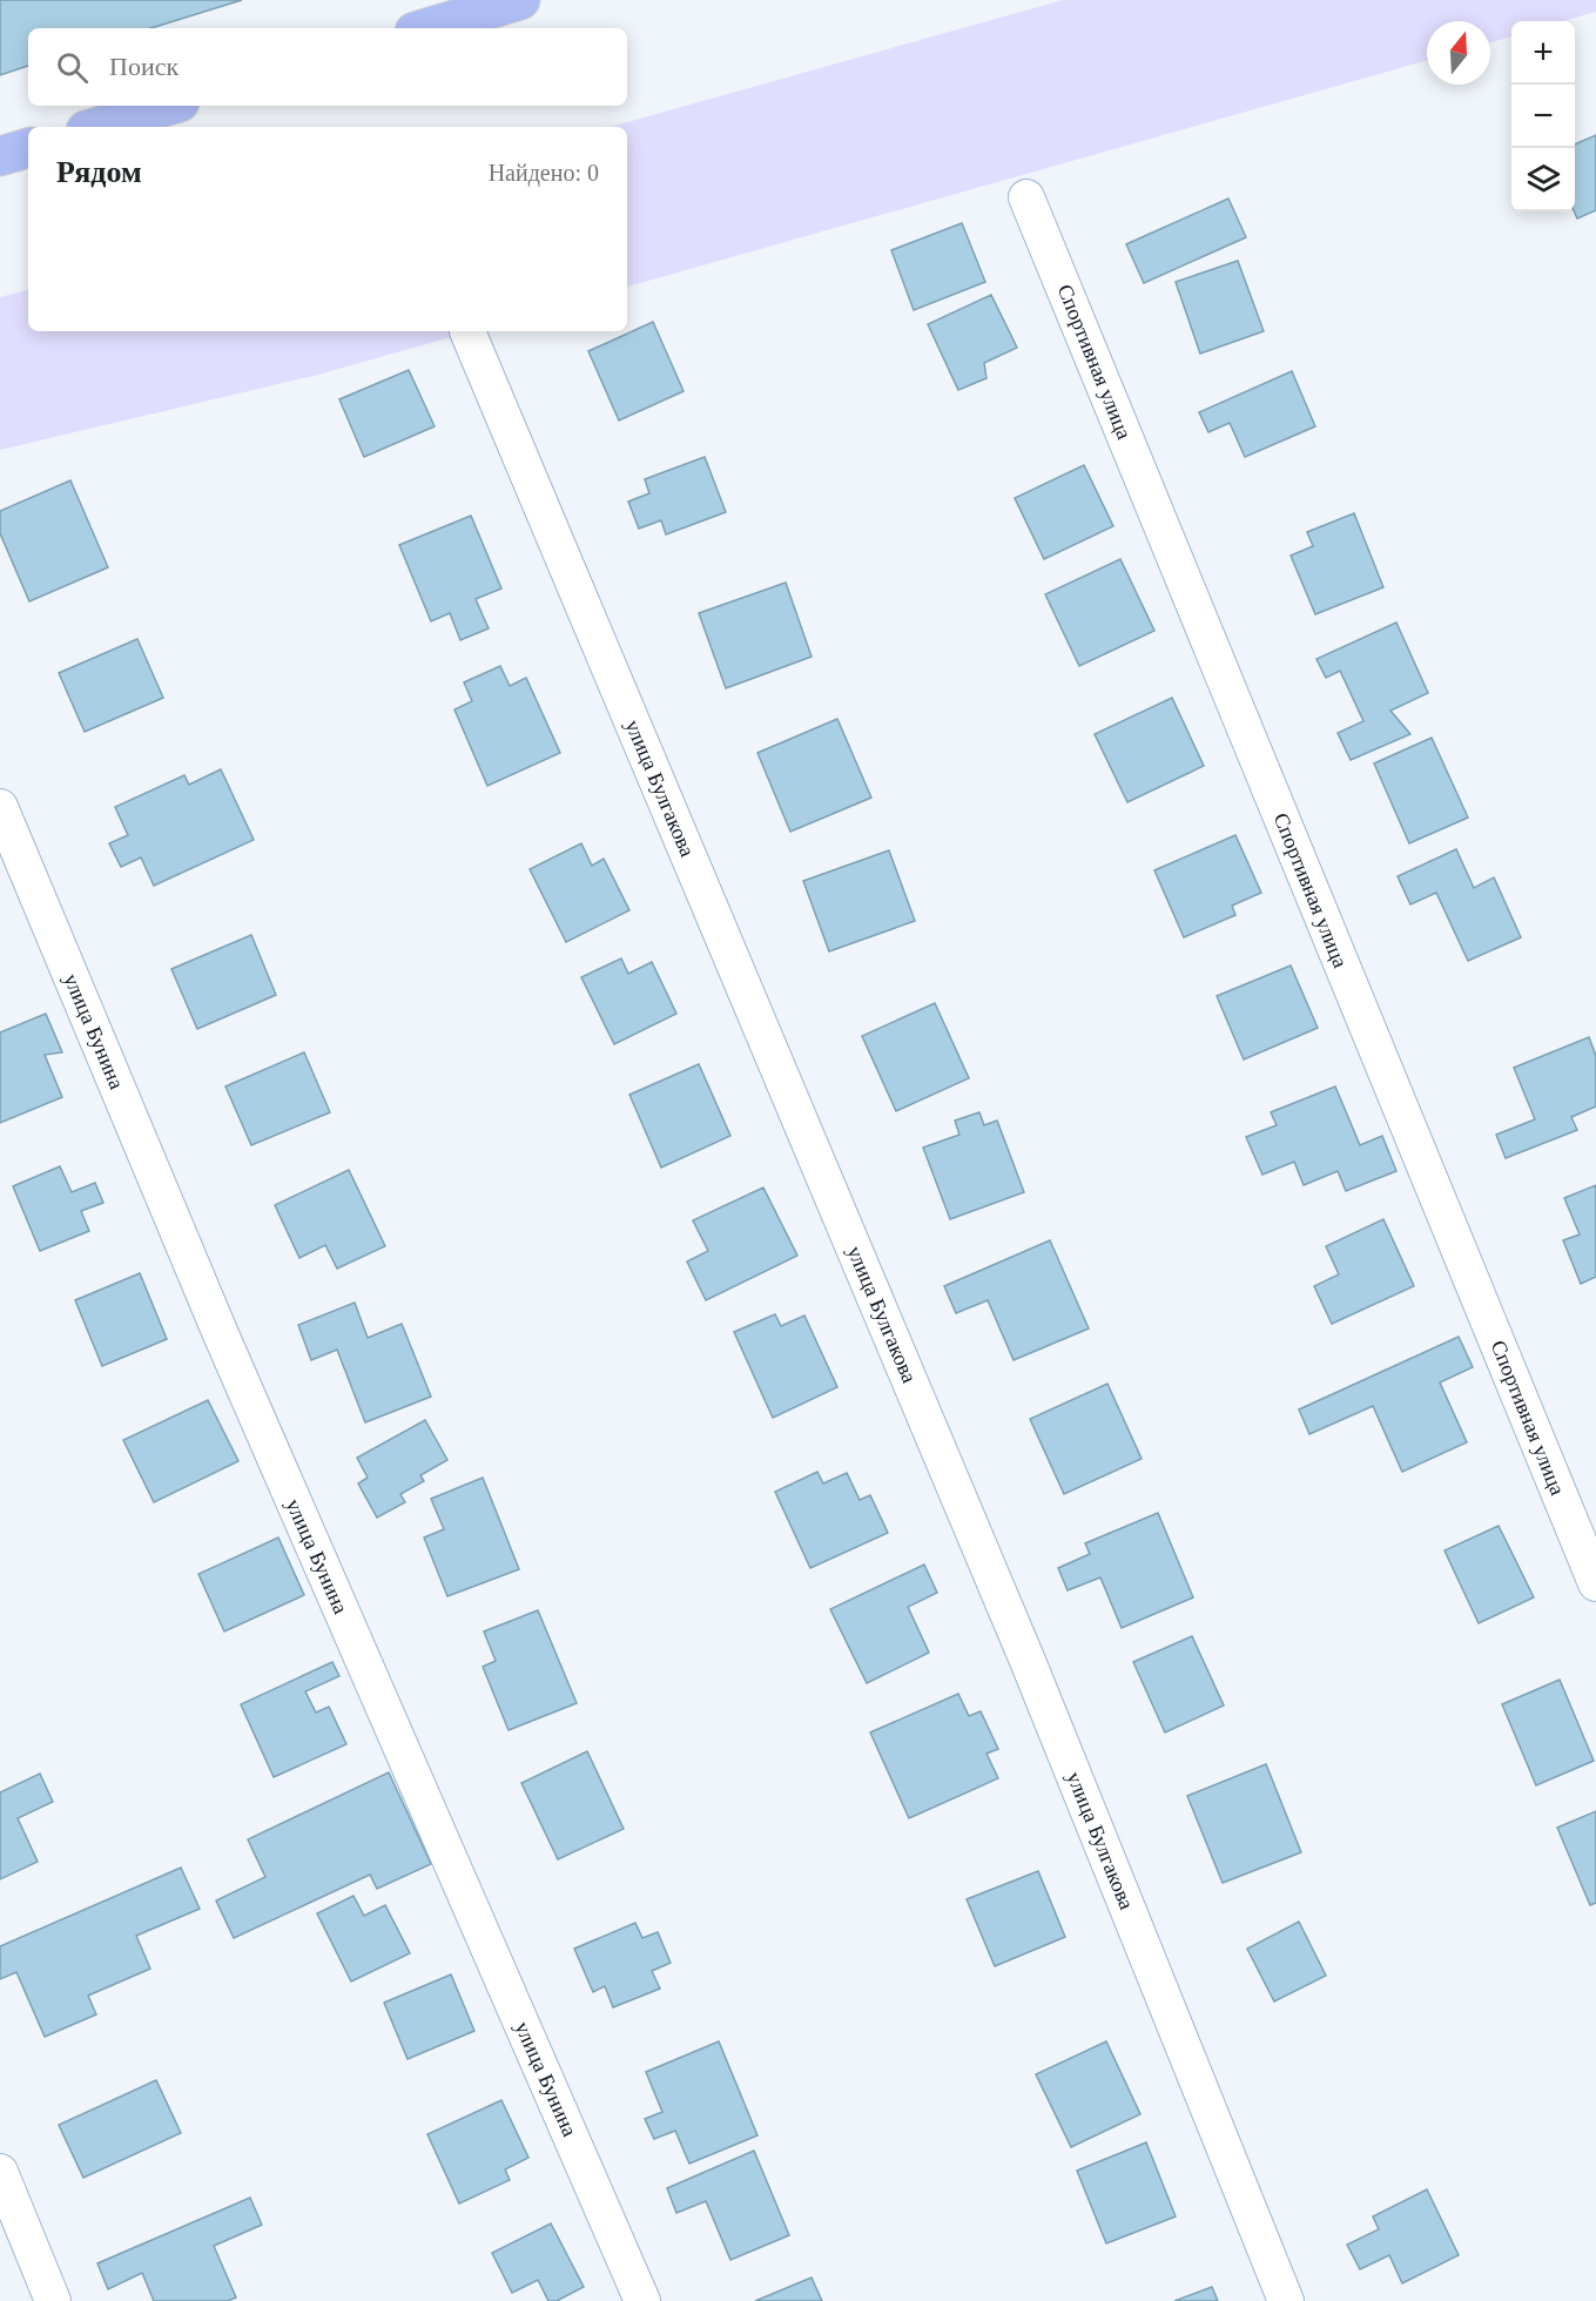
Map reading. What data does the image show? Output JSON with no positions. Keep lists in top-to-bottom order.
{
  "streets": {
    "street": ["Спортивная улица", "улица Булгакова", "улица Бунина"]
  },
  "north": "top",
  "page": {
    "map_buttons": ["+", "−"],
    "search": "Поиск",
    "heading": ["Рядом", "Найдено: 0"]
  }
}
